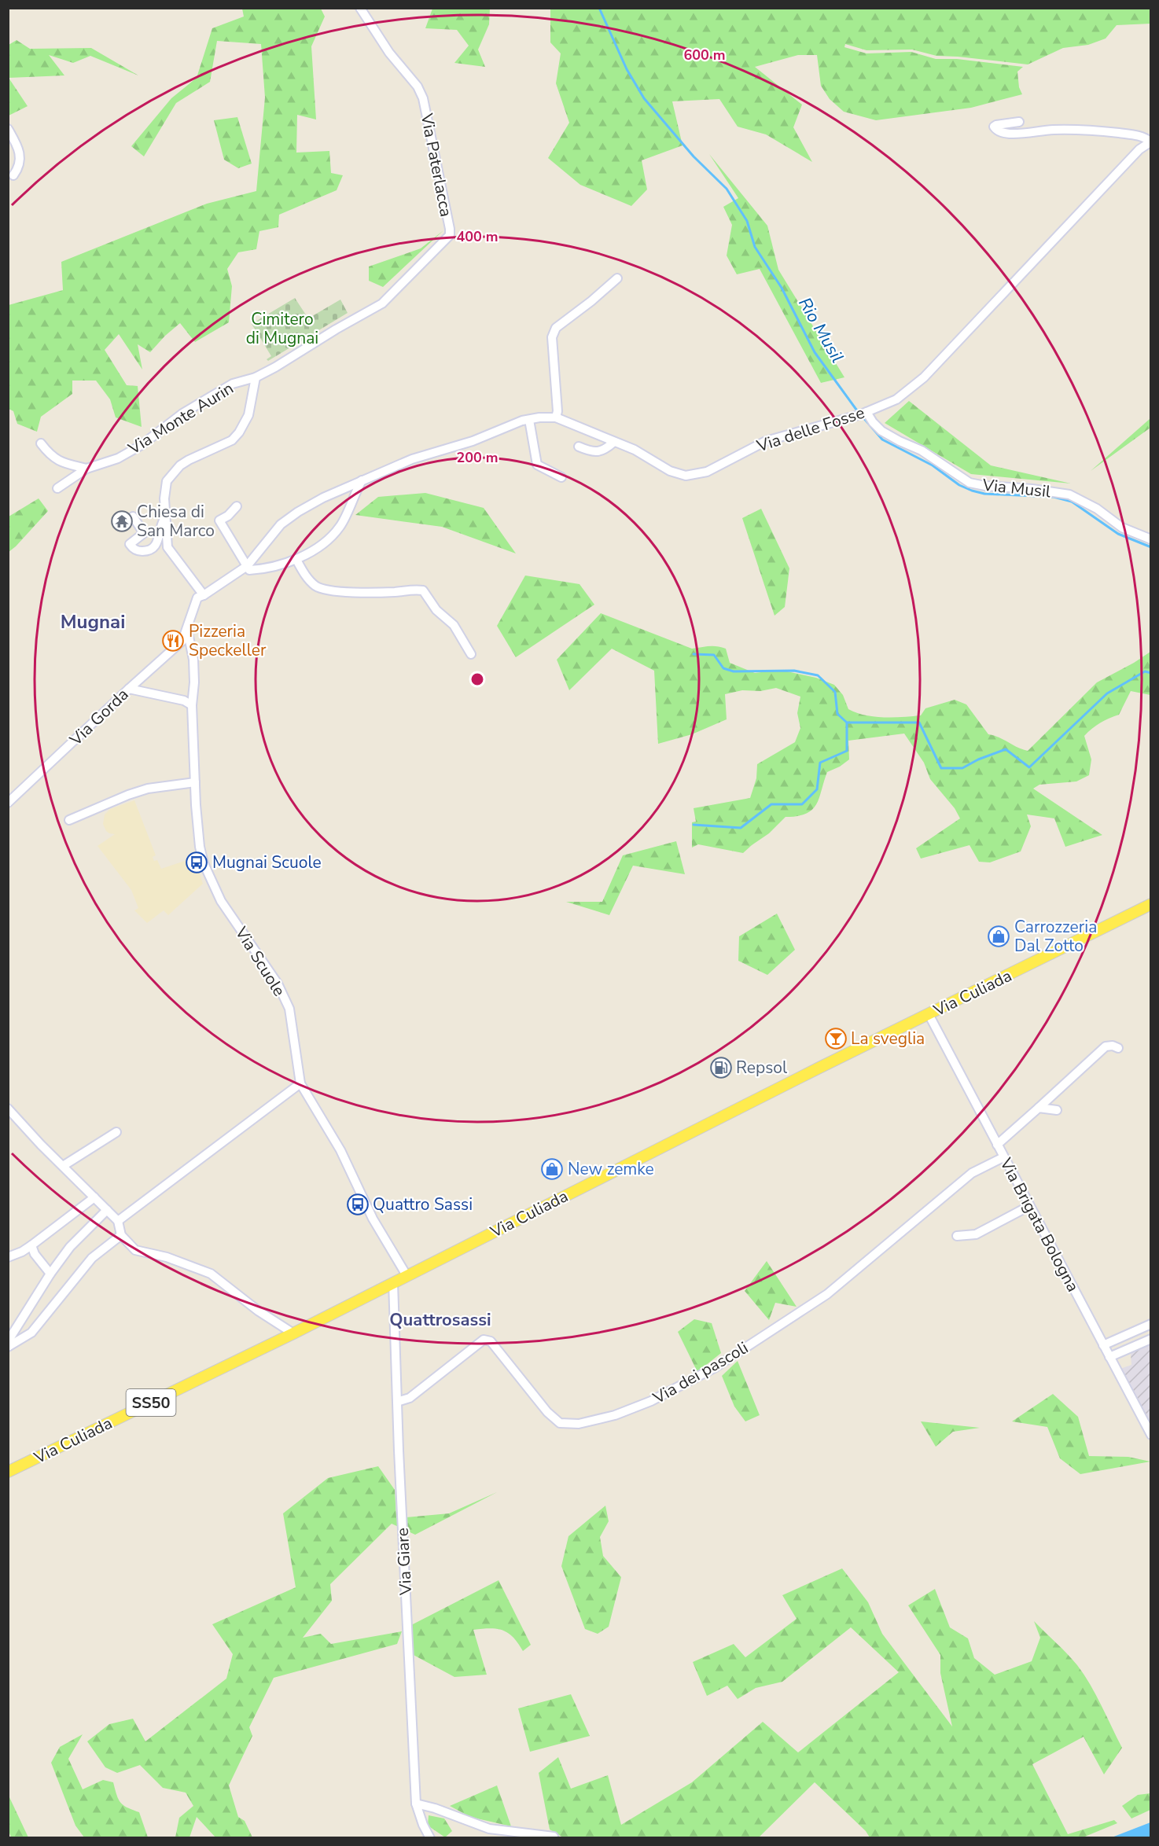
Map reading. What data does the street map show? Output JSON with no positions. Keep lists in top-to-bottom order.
{
  "streets": {
    "main road": ["Via Culiada", "SS50"],
    "street": [
      "Via Paterlacca",
      "Via Monte Aurin",
      "Via delle Fosse",
      "Via Musil",
      "Via Gorda",
      "Via Scuole",
      "Via Brigata Bologna",
      "Via dei pascoli",
      "Via Giare"
    ]
  },
  "crossings": [
    ["Via Paterlacca", "Via Monte Aurin"],
    ["Via delle Fosse", "Via Musil"],
    ["Via Gorda", "Via Scuole"],
    ["Via Scuole", "Via Culiada"],
    ["Via Culiada", "Via Brigata Bologna"],
    ["Via Culiada", "Via Giare"],
    ["Via Brigata Bologna", "Via dei pascoli"],
    ["Via dei pascoli", "Via Giare"]
  ],
  "districts": ["Mugnai", "Quattrosassi"],
  "water": ["Rio Musil"],
  "parks": ["Cimitero di Mugnai"],
  "places": {
    "temple": ["Chiesa di San Marco"],
    "restaurant": ["Pizzeria Speckeller"],
    "bus stop": ["Mugnai Scuole", "Quattro Sassi"],
    "shop": ["Carrozzeria Dal Zotto", "New zemke"],
    "bar": ["La sveglia"],
    "fuel station": ["Repsol"]
  },
  "rings": ["600 m", "400 m", "200 m"]
}
